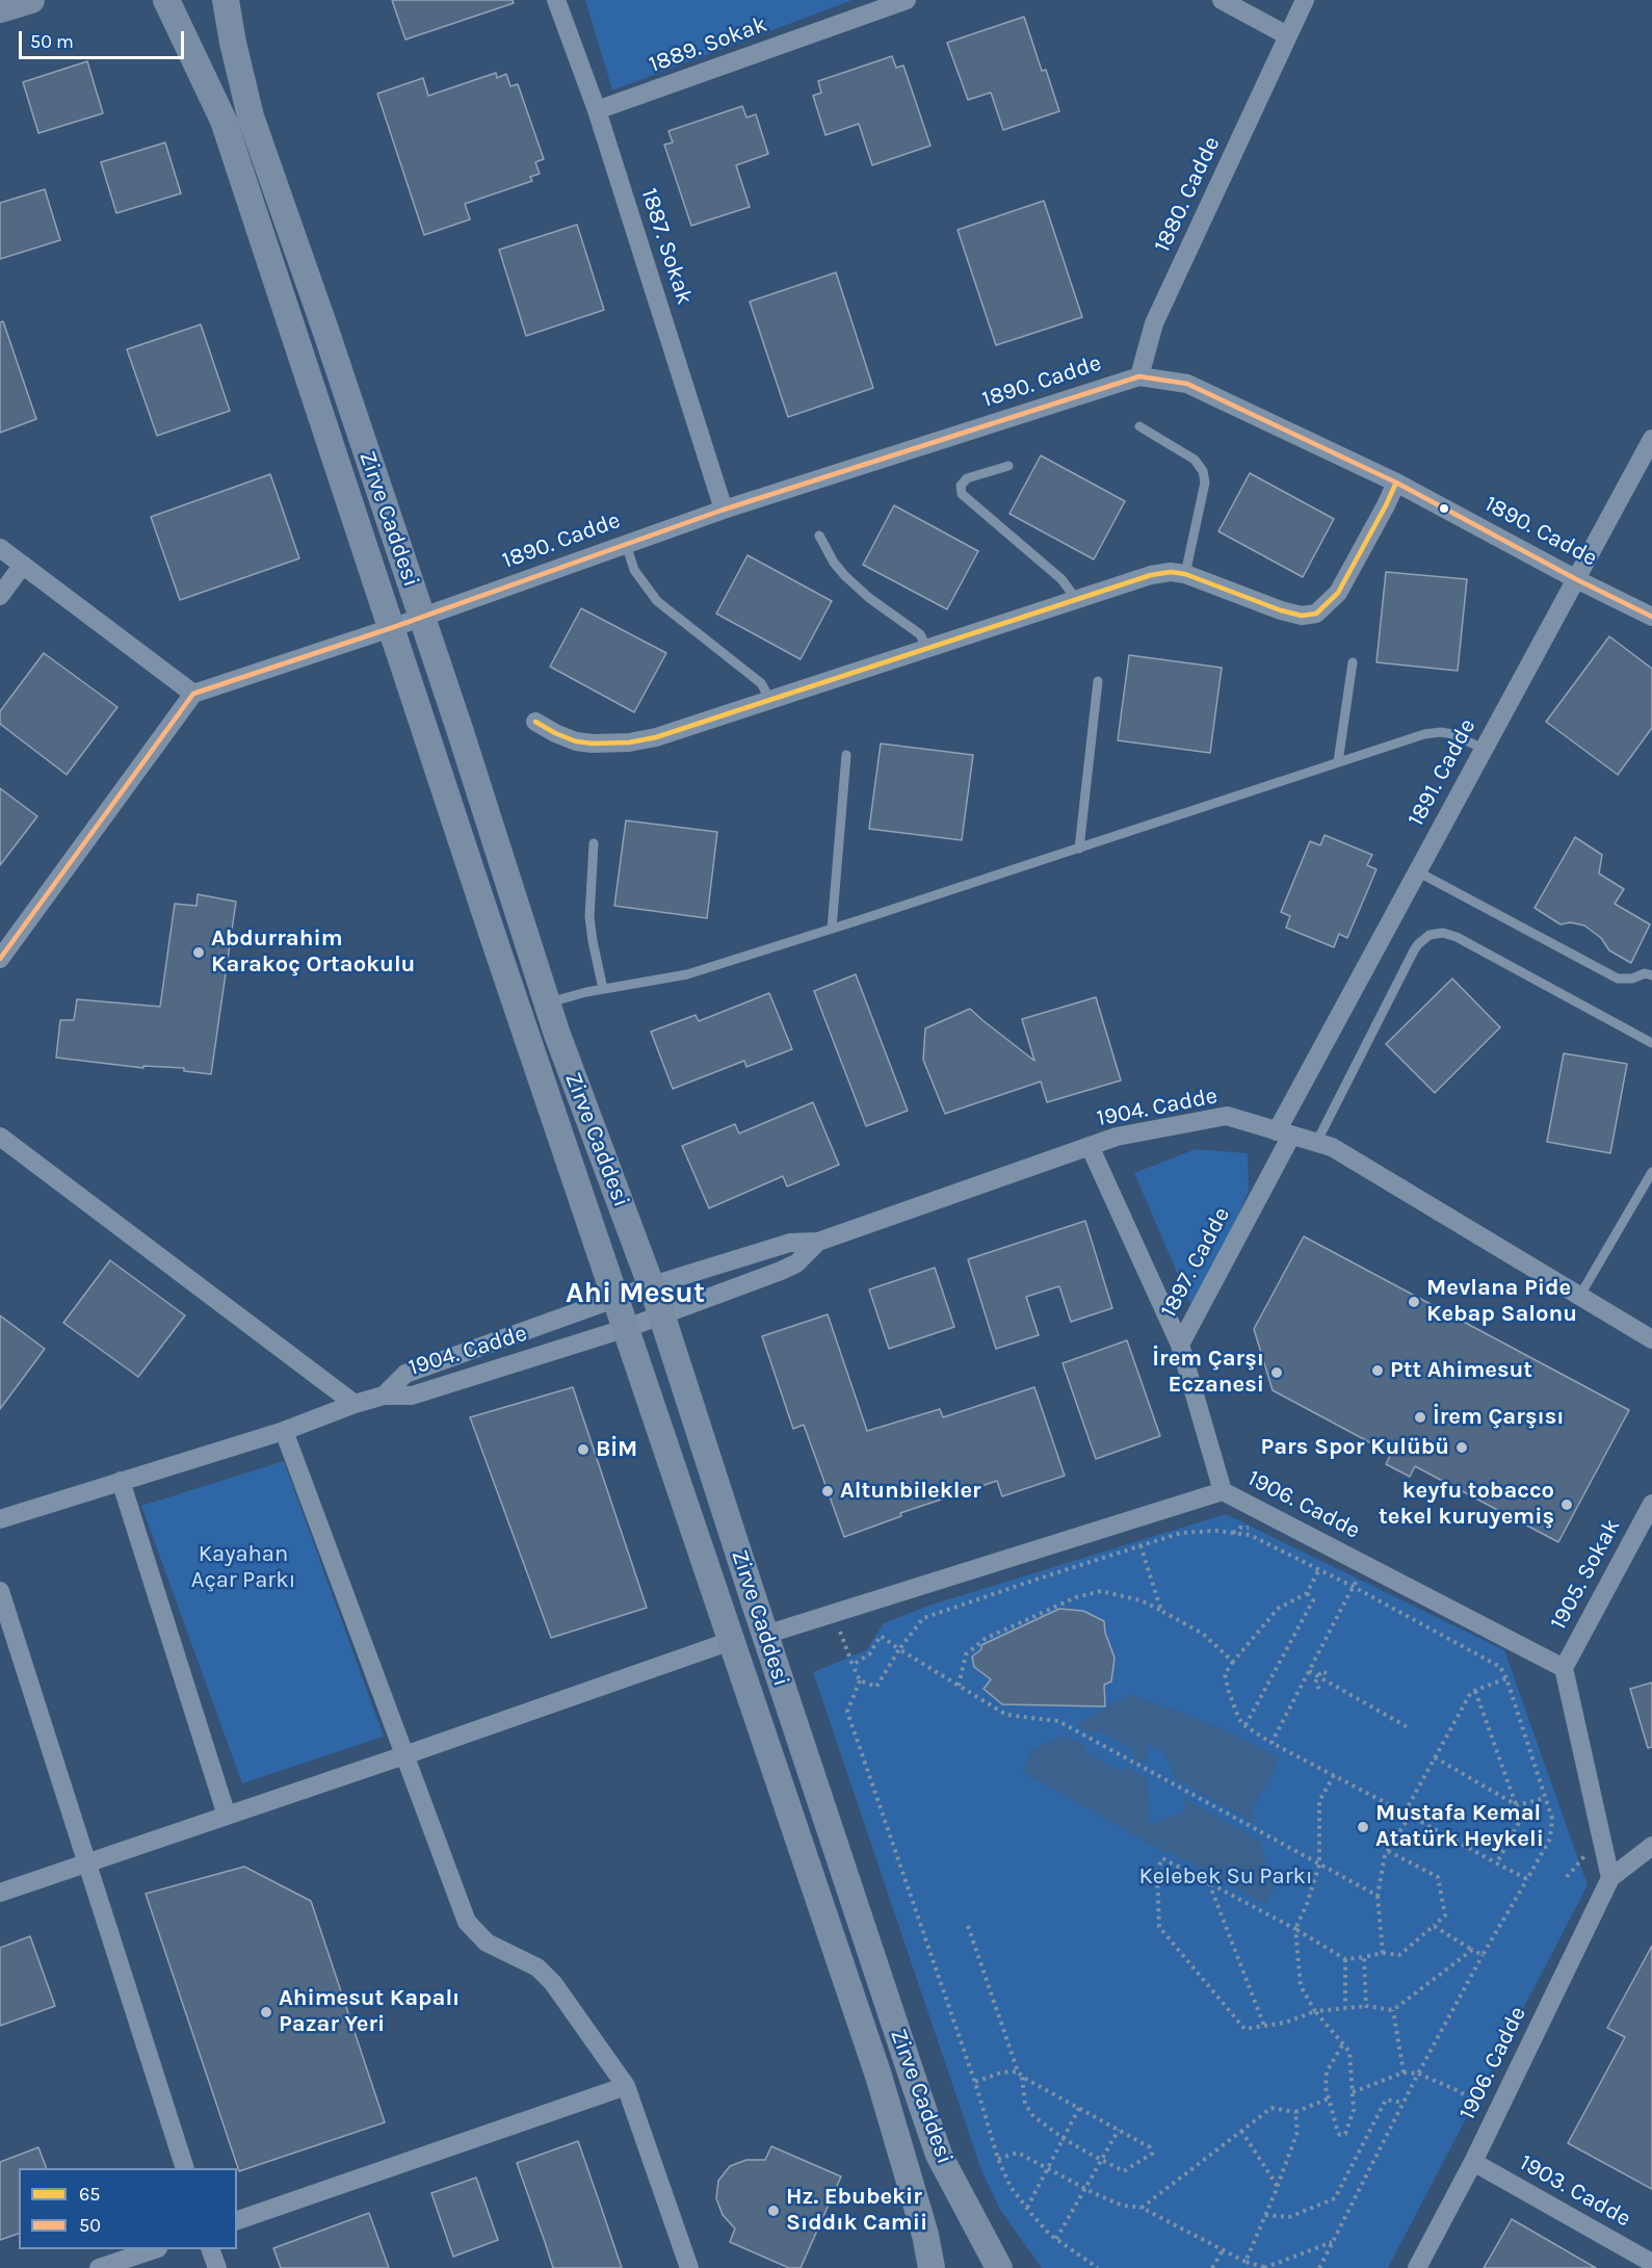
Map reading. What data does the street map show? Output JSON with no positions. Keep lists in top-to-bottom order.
{
  "streets": {
    "main road": ["Zirve Caddesi"],
    "street": [
      "1889. Sokak",
      "1880. Cadde",
      "1887. Sokak",
      "1890. Cadde",
      "1891. Cadde",
      "1904. Cadde",
      "1897. Cadde",
      "1906. Cadde",
      "1905. Sokak",
      "1903. Cadde"
    ]
  },
  "crossings": [
    ["1889. Sokak", "1887. Sokak"],
    ["1880. Cadde", "1890. Cadde"],
    ["1887. Sokak", "1890. Cadde"],
    ["1890. Cadde", "Zirve Caddesi"],
    ["1890. Cadde", "1891. Cadde"],
    ["Zirve Caddesi", "1904. Cadde"],
    ["Zirve Caddesi", "1906. Cadde"],
    ["1891. Cadde", "1904. Cadde"],
    ["1891. Cadde", "1897. Cadde"],
    ["1904. Cadde", "1897. Cadde"],
    ["1897. Cadde", "1906. Cadde"],
    ["1906. Cadde", "1905. Sokak"],
    ["1906. Cadde", "1903. Cadde"]
  ],
  "districts": ["Ahi Mesut"],
  "parks": ["Kayahan Açar Parkı", "Kelebek Su Parkı"],
  "places": [
    "Abdurrahim Karakoç Ortaokulu",
    "Mevlana Pide Kebap Salonu",
    "Ptt Ahimesut",
    "İrem Çarşı Eczanesi",
    "İrem Çarşısı",
    "Pars Spor Kulübü",
    "BİM",
    "Altunbilekler",
    "keyfu tobacco tekel kuruyemiş",
    "Mustafa Kemal Atatürk Heykeli",
    "Ahimesut Kapalı Pazar Yeri",
    "Hz. Ebubekir Sıddık Camii"
  ],
  "lines": ["transit line 50", "transit line 65"],
  "legend": ["65", "50"],
  "scale_bar": "50 m"
}
